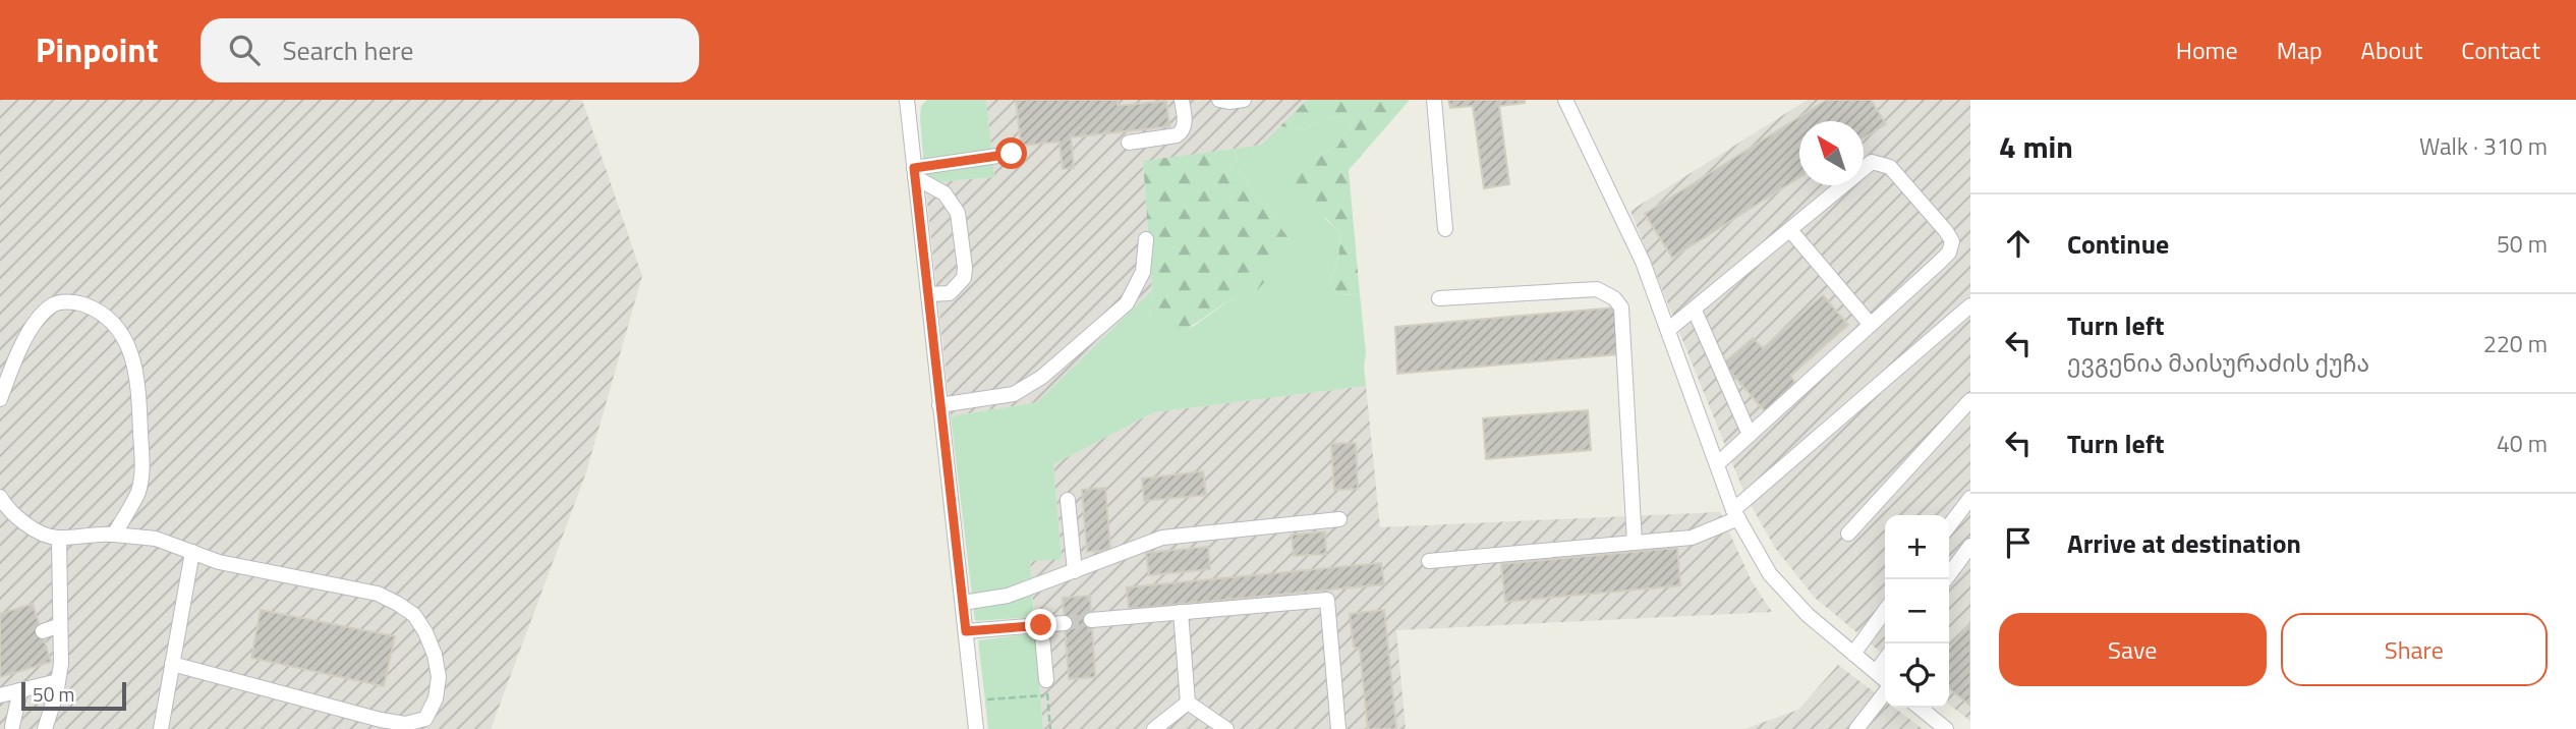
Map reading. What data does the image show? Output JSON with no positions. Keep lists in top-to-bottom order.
{
  "scale_bar": "50 m",
  "north": "top left",
  "page": {
    "header": "Pinpoint",
    "search": "Search here",
    "nav": [
      "Home",
      "Map",
      "About",
      "Contact"
    ],
    "heading": ["4 min", "Walk · 310 m"],
    "list": [
      ["Continue", "50 m"],
      ["Turn left", "ევგენია მაისურაძის ქუჩა", "220 m"],
      ["Turn left", "40 m"],
      "Arrive at destination"
    ],
    "map_buttons": ["+", "−"],
    "buttons": ["Save", "Share"],
    "scale": "50 m"
  }
}
